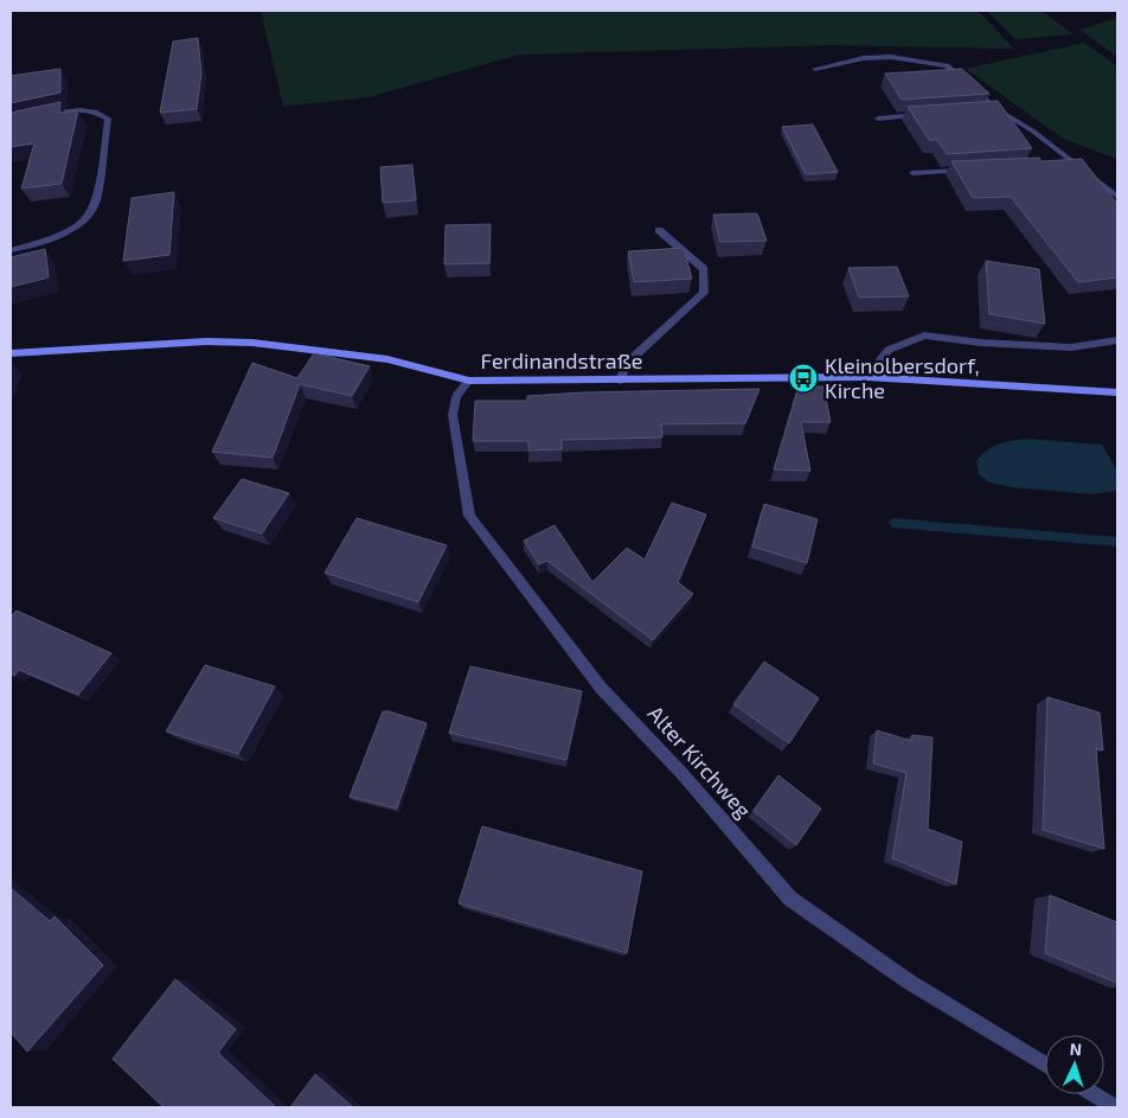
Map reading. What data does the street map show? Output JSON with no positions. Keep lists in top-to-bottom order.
{
  "streets": {
    "street": ["Ferdinandstraße", "Alter Kirchweg"]
  },
  "crossings": [
    ["Ferdinandstraße", "Alter Kirchweg"]
  ],
  "places": {
    "bus stop": ["Kleinolbersdorf, Kirche"]
  },
  "north": "top"
}
